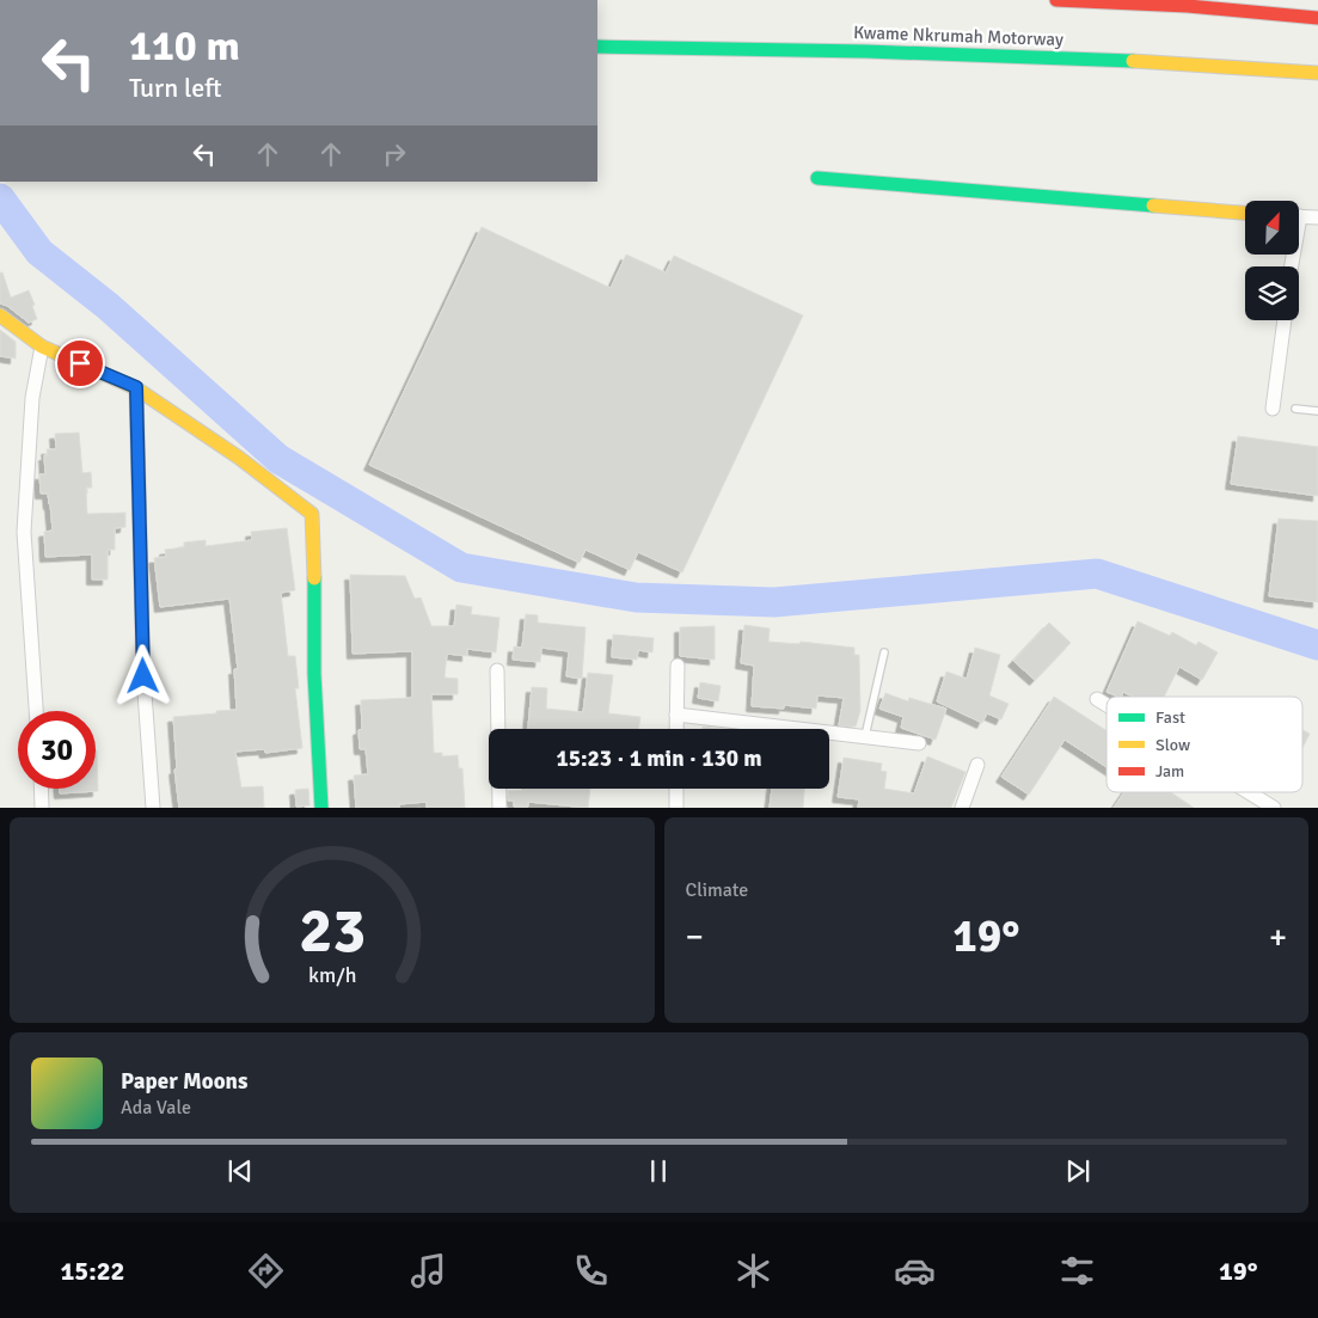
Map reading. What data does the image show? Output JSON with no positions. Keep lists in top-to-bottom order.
{
  "streets": {
    "main road": ["Kwame Nkrumah Motorway"]
  },
  "legend": ["Fast", "Slow", "Jam"],
  "north": "top right",
  "page": {
    "turn": ["110 m", "Turn left"],
    "limit": "30",
    "trip": "15:23 · 1 min · 130 m",
    "tile": "Climate",
    "heat": ["−", "19°", "+"],
    "song": ["Paper Moons", "Ada Vale"],
    "tabs": ["15:22", "19°"],
    "gauge": ["23", "km/h"]
  }
}
